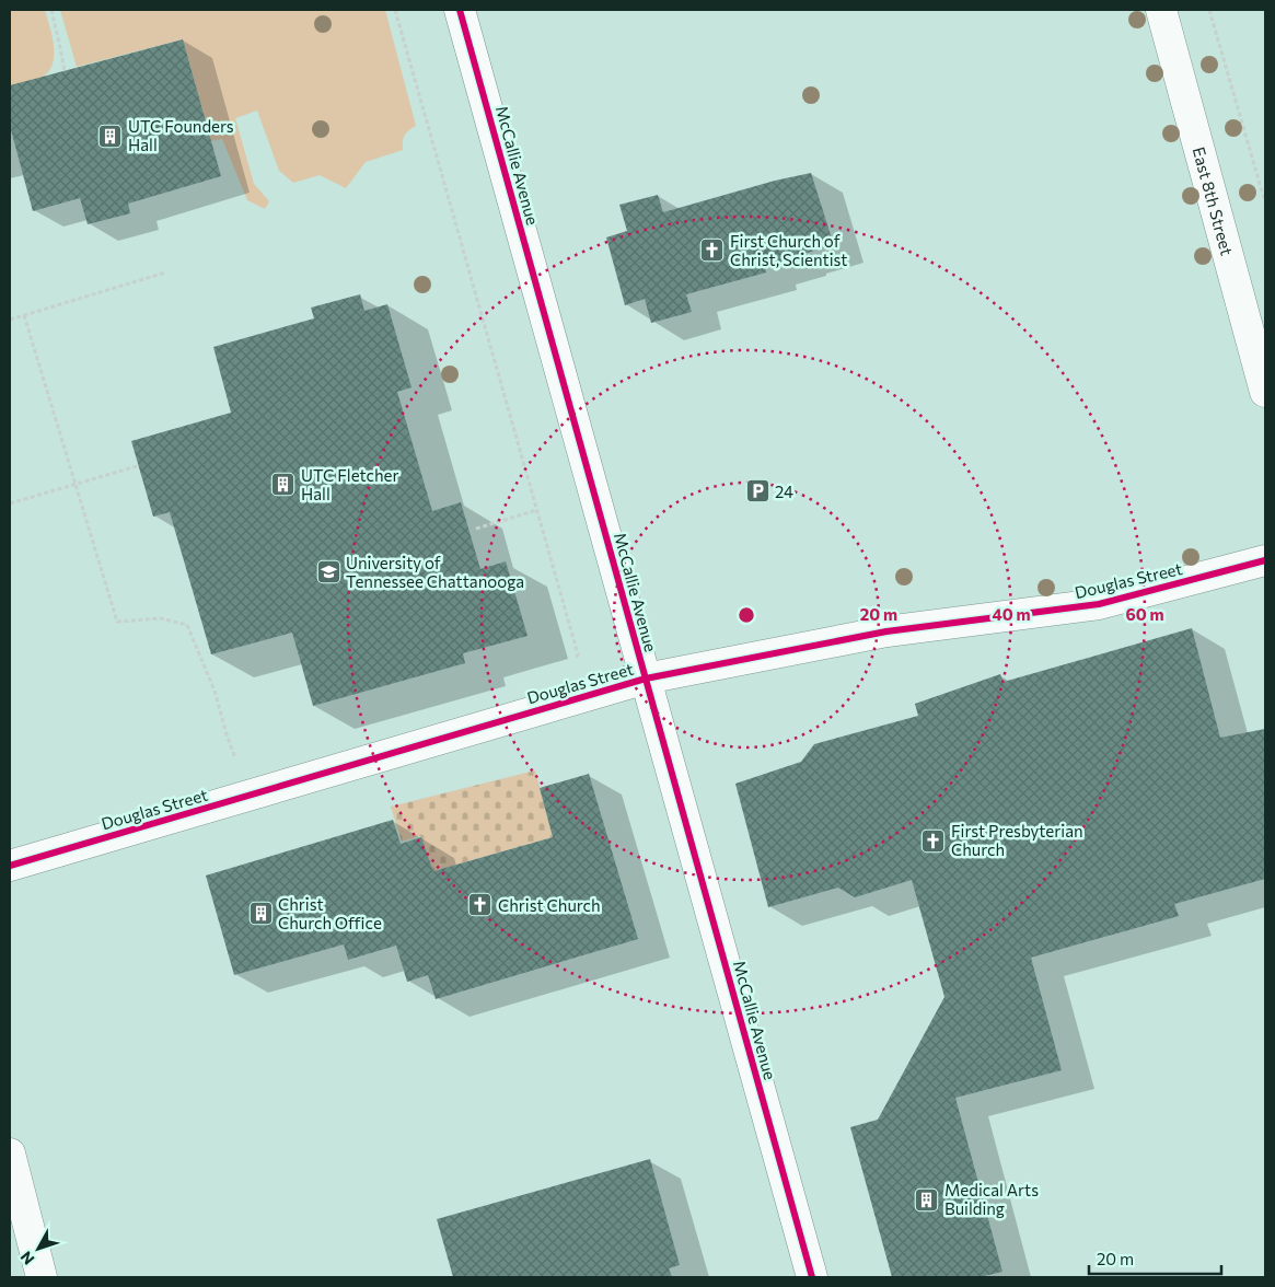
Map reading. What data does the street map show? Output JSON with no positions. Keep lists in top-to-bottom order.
{
  "streets": {
    "street": ["McCallie Avenue", "East 8th Street", "Douglas Street"]
  },
  "crossings": [
    ["McCallie Avenue", "Douglas Street"]
  ],
  "places": {
    "building": [
      "UTC Founders Hall",
      "UTC Fletcher Hall",
      "Christ Church Office",
      "Medical Arts Building"
    ],
    "church": ["First Church of Christ, Scientist", "First Presbyterian Church", "Christ Church"],
    "parking": ["24"],
    "school or university": ["University of Tennessee Chattanooga"]
  },
  "scale_bar": "20 m",
  "north": "bottom left",
  "rings": ["20 m", "40 m", "60 m"]
}
